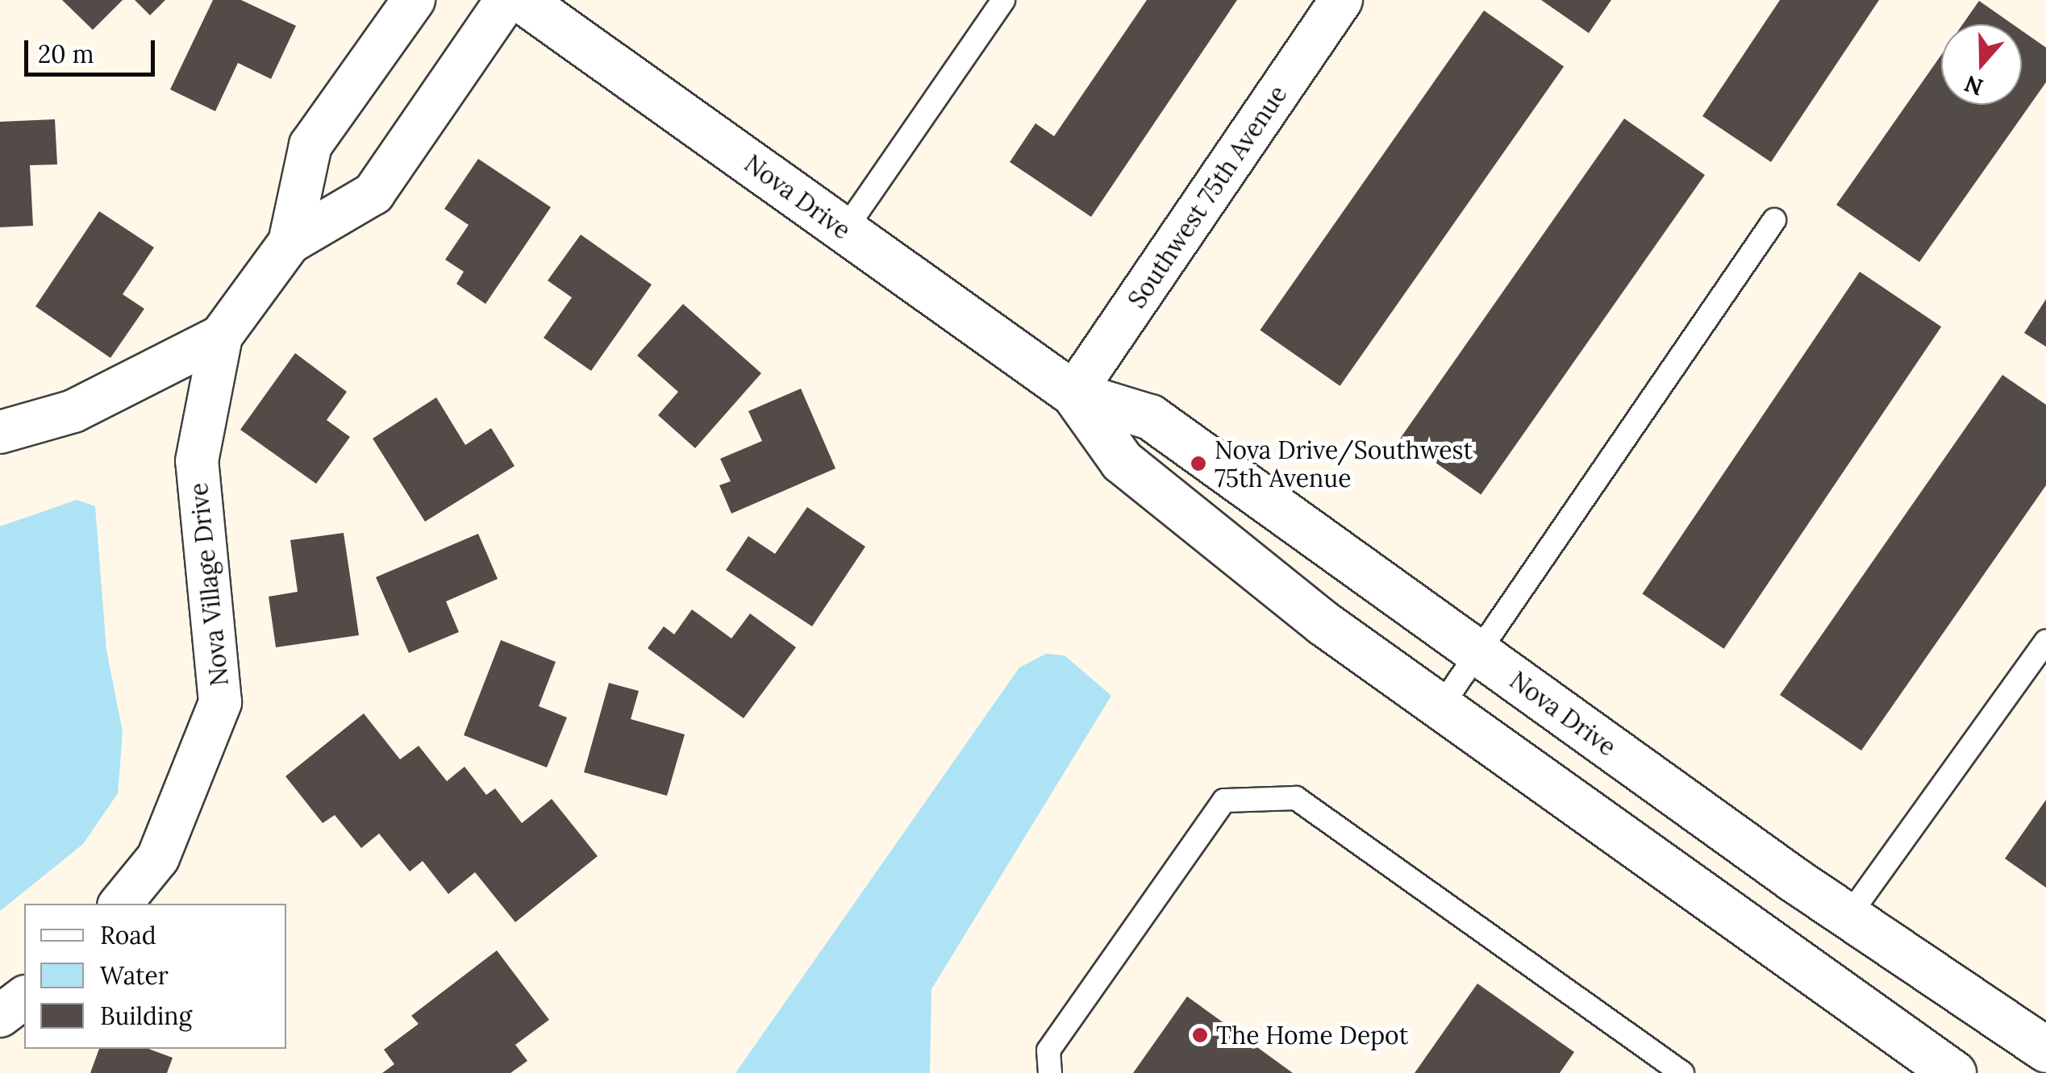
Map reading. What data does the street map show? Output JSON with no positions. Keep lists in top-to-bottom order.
{
  "streets": {
    "street": ["Nova Drive", "Southwest 75th Avenue", "Nova Village Drive"]
  },
  "crossings": [
    ["Nova Drive", "Southwest 75th Avenue"]
  ],
  "places": ["Nova Drive/Southwest 75th Avenue", "The Home Depot"],
  "legend": ["Road", "Water", "Building"],
  "scale_bar": "20 m",
  "north": "bottom"
}
